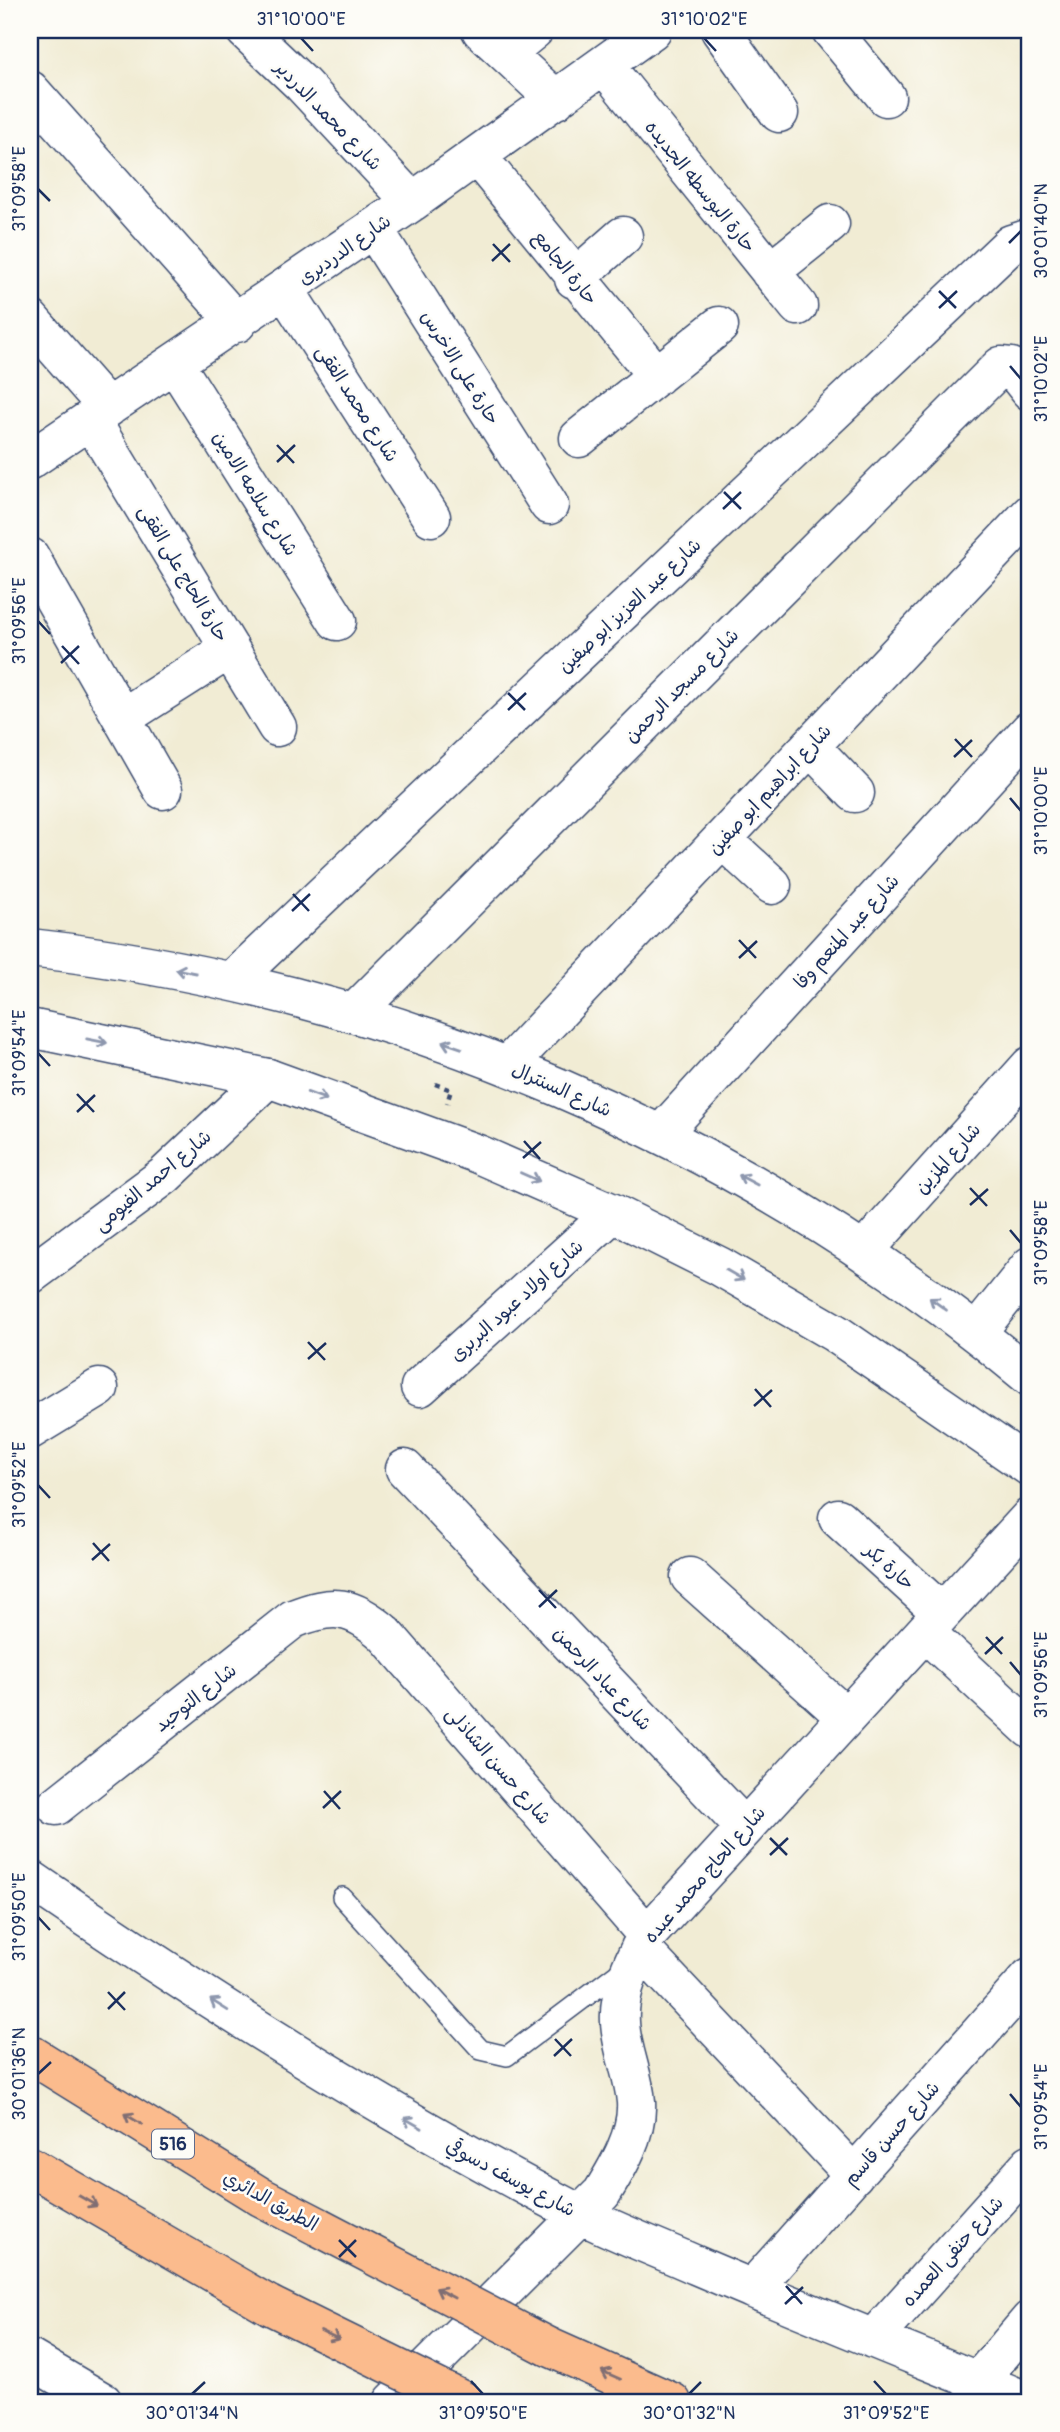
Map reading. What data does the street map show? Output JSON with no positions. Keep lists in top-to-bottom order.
{
  "streets": {
    "highway": ["516", "الطريق الدائري"],
    "street": [
      "شارع محمد الدردير",
      "حارة البوسطه الجديده",
      "شارع الدرديرى",
      "حارة الجامع",
      "حارة على الاخرس",
      "شارع محمد الفقى",
      "شارع سلامه الامين",
      "حارة الحاج على الفقى",
      "شارع عبد العزيز ابو صفين",
      "شارع مسجد الرحمن",
      "شارع ابراهيم ابو صفين",
      "شارع عبد المنعم وفا",
      "شارع السنترال",
      "شارع المزين",
      "شارع احمد الفيومى",
      "شارع اولاد عبود البربرى",
      "حارة بكر",
      "شارع عباد الرحمن",
      "شارع التوحيد",
      "شارع حسن الشاذلى",
      "شارع الحاج محمد عبده",
      "شارع حسن قاسم",
      "شارع يوسف دسوقي",
      "شارع حنفى العمده"
    ]
  },
  "crossings": [
    ["شارع محمد الدردير", "شارع الدرديرى"],
    ["حارة البوسطه الجديده", "شارع الدرديرى"],
    ["شارع الدرديرى", "حارة الجامع"],
    ["شارع الدرديرى", "حارة على الاخرس"],
    ["شارع الدرديرى", "شارع محمد الفقى"],
    ["شارع الدرديرى", "شارع سلامه الامين"],
    ["شارع الدرديرى", "حارة الحاج على الفقى"],
    ["شارع عبد العزيز ابو صفين", "شارع السنترال"],
    ["شارع مسجد الرحمن", "شارع السنترال"],
    ["شارع ابراهيم ابو صفين", "شارع السنترال"],
    ["شارع عبد المنعم وفا", "شارع السنترال"],
    ["شارع السنترال", "شارع المزين"],
    ["حارة بكر", "شارع الحاج محمد عبده"],
    ["شارع عباد الرحمن", "شارع الحاج محمد عبده"],
    ["شارع التوحيد", "شارع حسن الشاذلى"],
    ["شارع حسن الشاذلى", "شارع الحاج محمد عبده"],
    ["شارع حسن الشاذلى", "شارع حسن قاسم"],
    ["شارع الحاج محمد عبده", "شارع يوسف دسوقي"],
    ["شارع حسن قاسم", "شارع يوسف دسوقي"],
    ["شارع يوسف دسوقي", "شارع حنفى العمده"]
  ],
  "one_way": ["شارع يوسف دسوقي"],
  "coordinates": [
    "31°10'00\"E",
    "31°10'02\"E",
    "31°09'58\"E",
    "30°01'40\"N",
    "31°09'56\"E",
    "31°09'54\"E",
    "31°09'52\"E",
    "31°09'50\"E",
    "30°01'36\"N",
    "30°01'34\"N",
    "30°01'32\"N"
  ]
}
